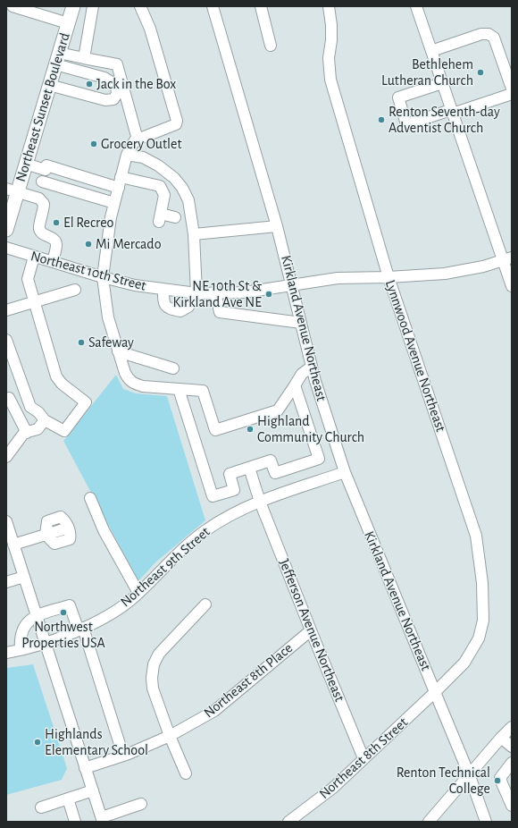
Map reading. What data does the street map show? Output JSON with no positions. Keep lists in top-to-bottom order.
{
  "streets": {
    "main road": ["Northeast Sunset Boulevard"],
    "street": [
      "Northeast 10th Street",
      "Kirkland Avenue Northeast",
      "Lynnwood Avenue Northeast",
      "Northeast 9th Street",
      "Jefferson Avenue Northeast",
      "Northeast 8th Place",
      "Northeast 8th Street"
    ]
  },
  "crossings": [
    ["Northeast 10th Street", "Kirkland Avenue Northeast"],
    ["Northeast 10th Street", "Lynnwood Avenue Northeast"],
    ["Kirkland Avenue Northeast", "Lynnwood Avenue Northeast"],
    ["Kirkland Avenue Northeast", "Northeast 9th Street"],
    ["Kirkland Avenue Northeast", "Northeast 8th Street"],
    ["Lynnwood Avenue Northeast", "Northeast 8th Street"],
    ["Northeast 9th Street", "Jefferson Avenue Northeast"],
    ["Jefferson Avenue Northeast", "Northeast 8th Place"],
    ["Jefferson Avenue Northeast", "Northeast 8th Street"]
  ],
  "places": [
    "Bethlehem Lutheran Church",
    "Jack in the Box",
    "Renton Seventh-day Adventist Church",
    "Grocery Outlet",
    "El Recreo",
    "Mi Mercado",
    "NE 10th St & Kirkland Ave NE",
    "Safeway",
    "Highland Community Church",
    "Northwest Properties USA",
    "Highlands Elementary School",
    "Renton Technical College"
  ]
}
